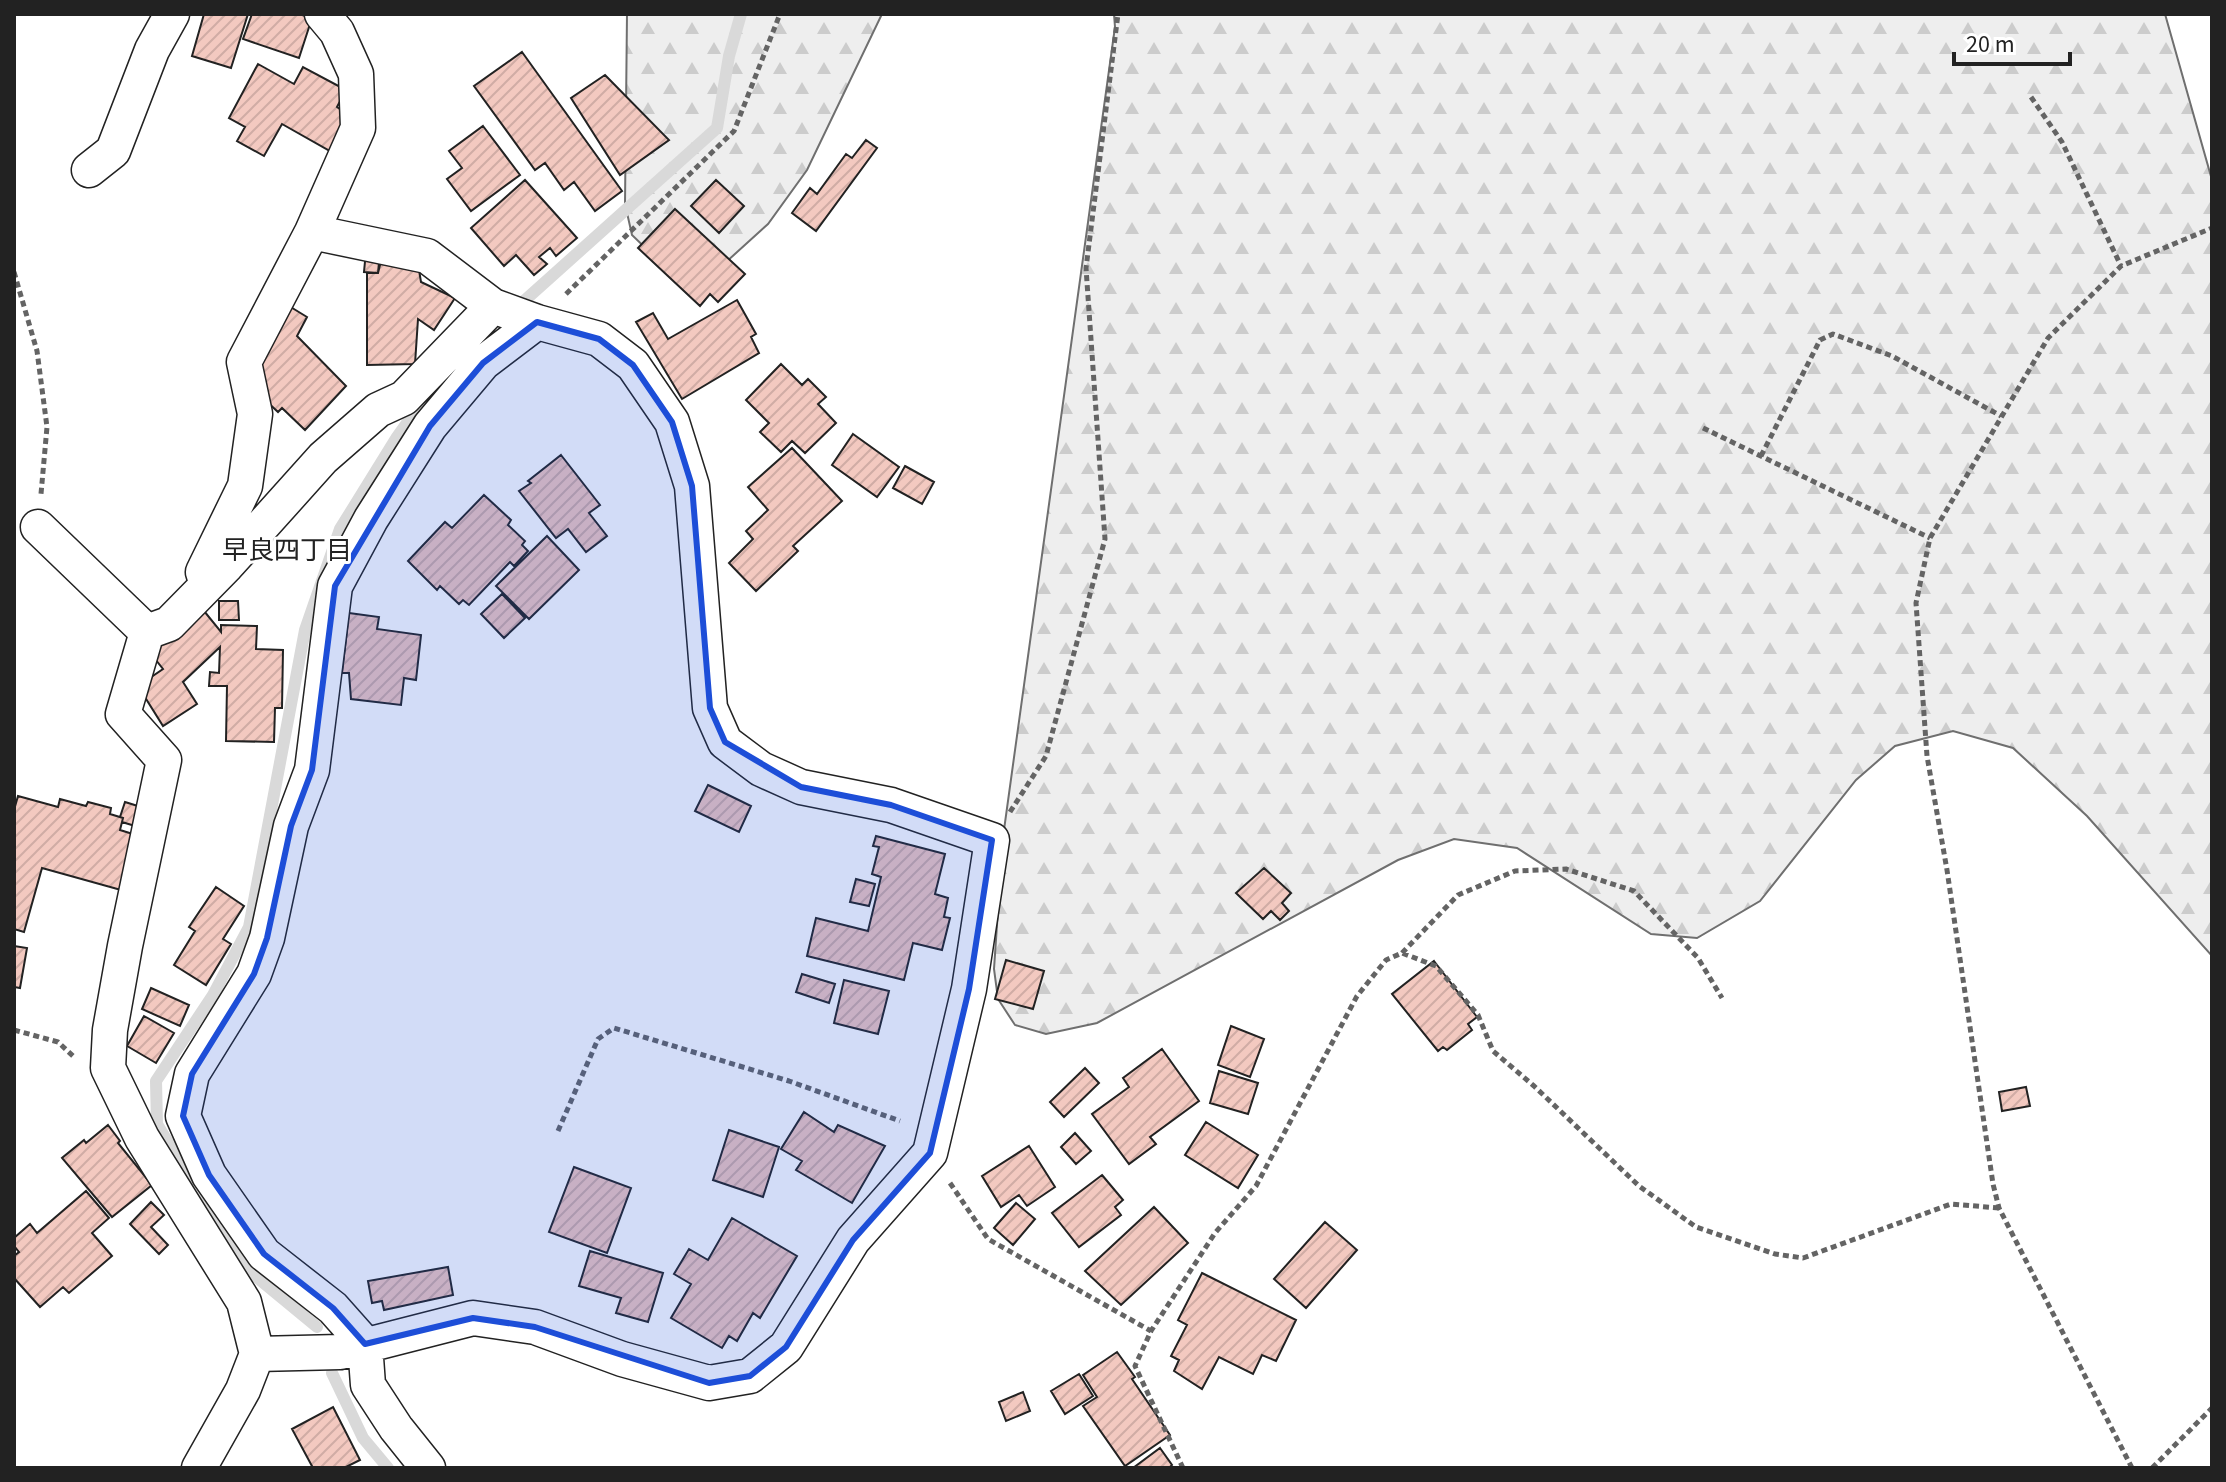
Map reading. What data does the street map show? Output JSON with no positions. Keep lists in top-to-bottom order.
{
  "districts": ["早良四丁目"],
  "scale_bar": "20 m"
}
